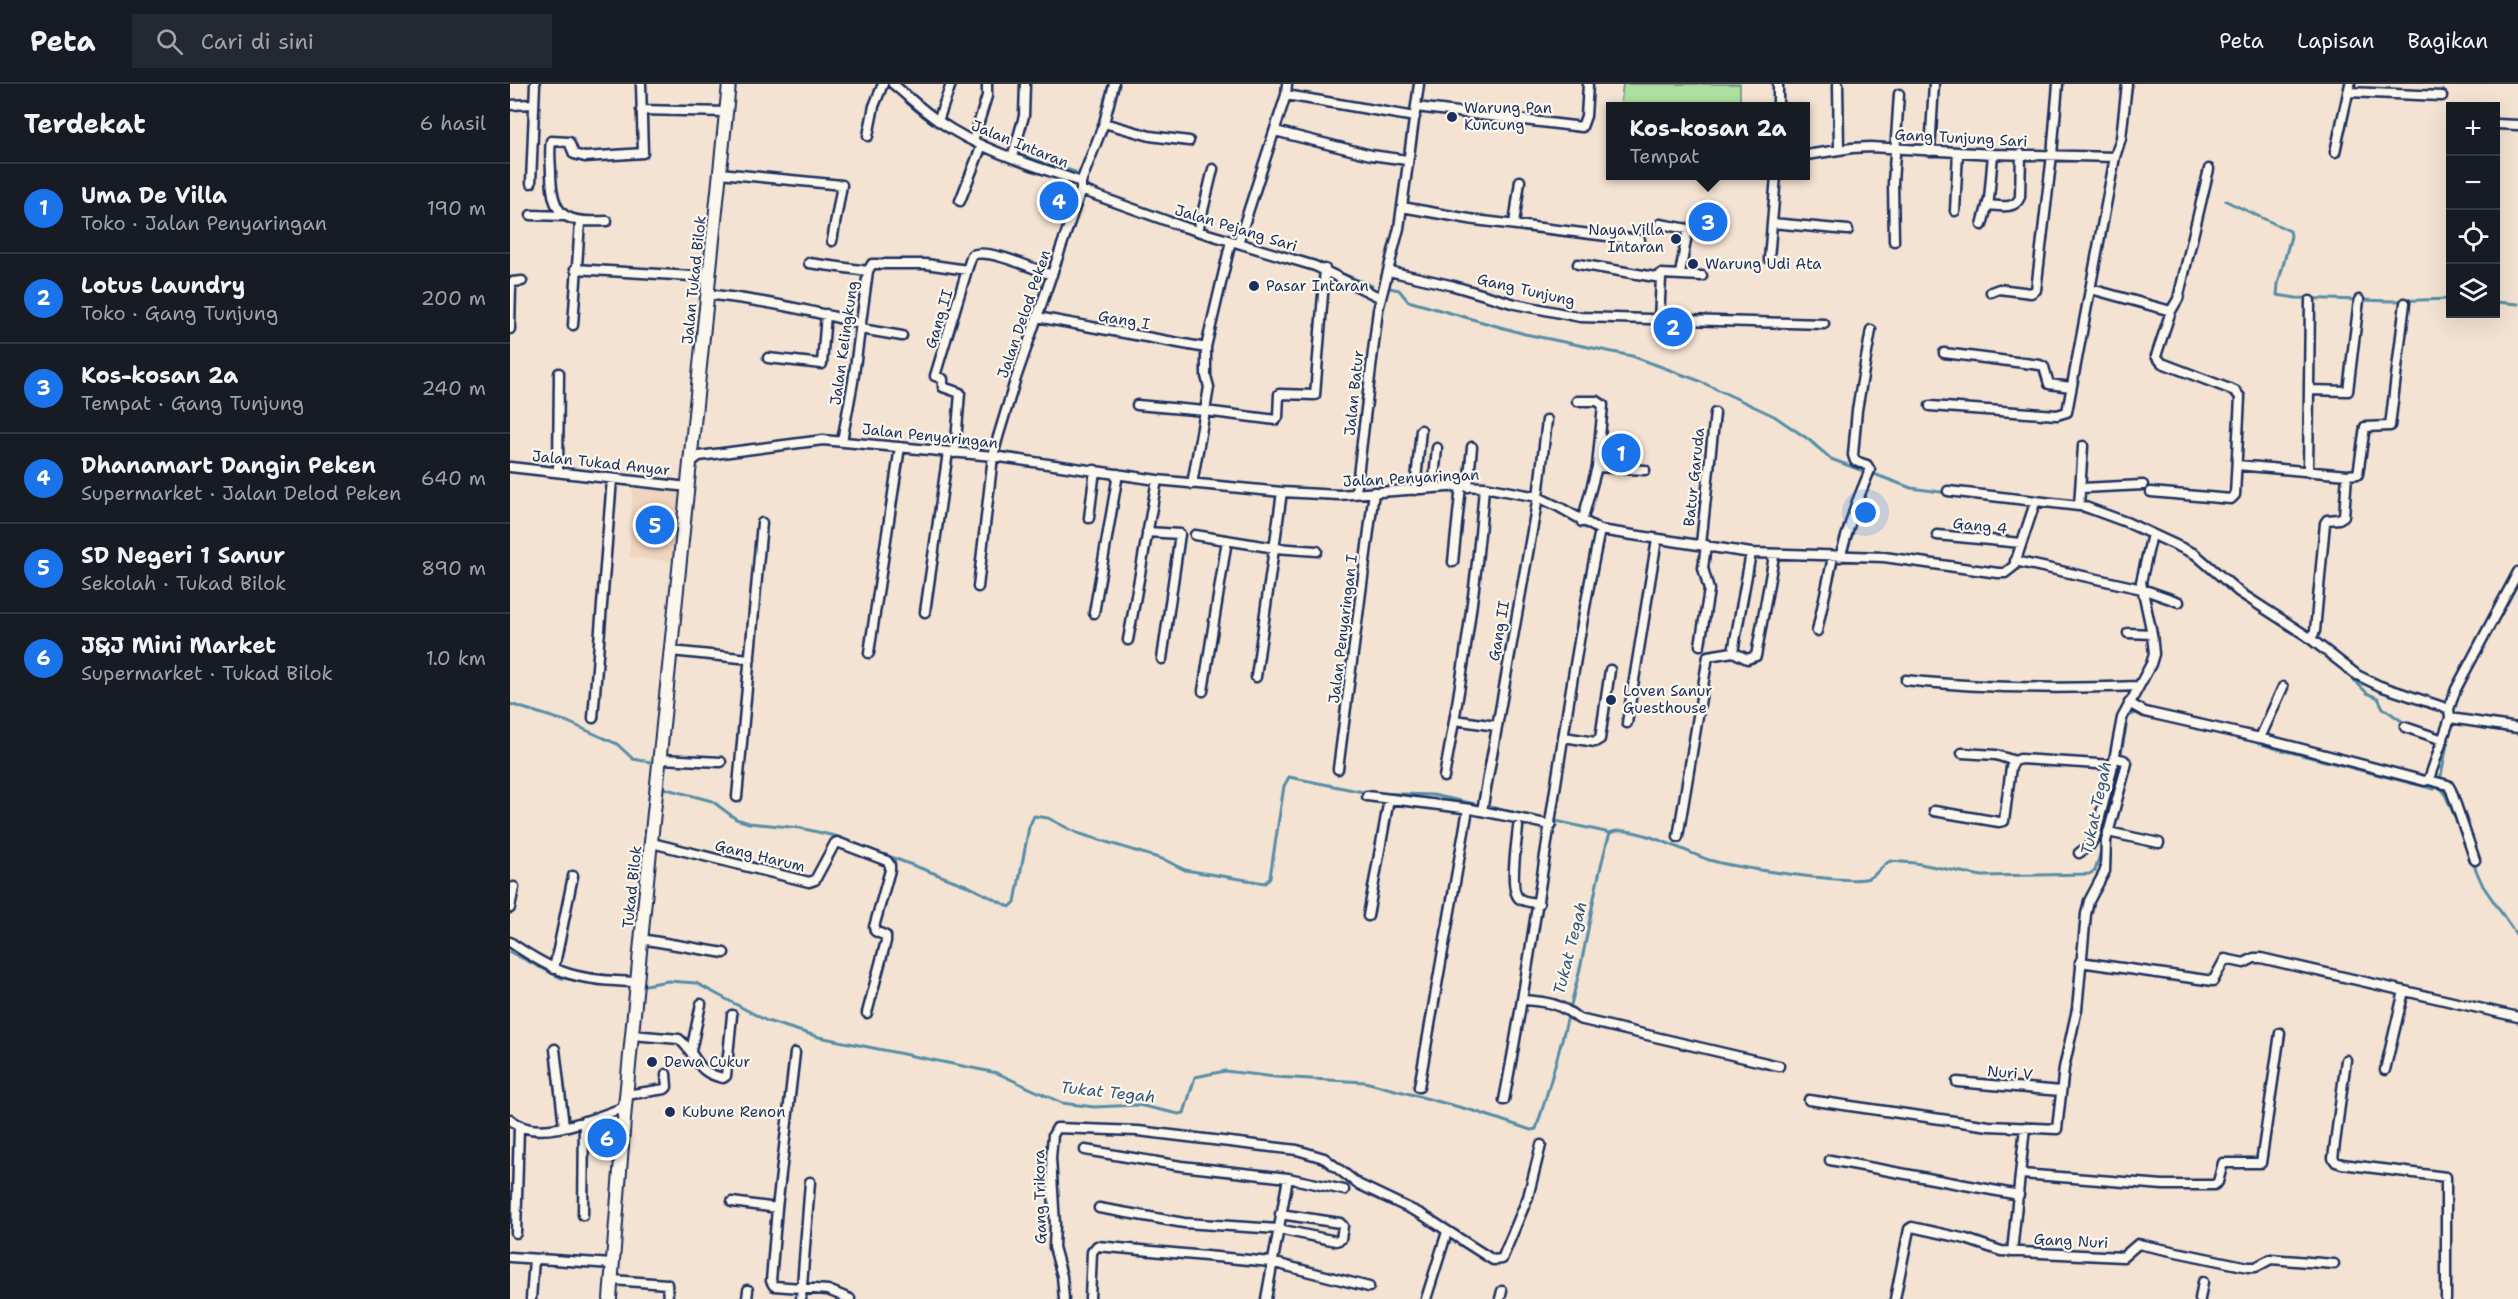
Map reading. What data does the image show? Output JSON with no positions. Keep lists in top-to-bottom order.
{
  "streets": {
    "street": [
      "Gang Tunjung Sari",
      "Jalan Intaran",
      "Jalan Pejang Sari",
      "Jalan Tukad Bilok",
      "Gang Tunjung",
      "Jalan Delod Peken",
      "Gang II",
      "Gang I",
      "Jalan Kelingkung",
      "Jalan Batur",
      "Jalan Penyaringan",
      "Jalan Tukad Anyar",
      "Batur Garuda",
      "Gang 4",
      "Jalan Penyaringan I",
      "Gang Harum",
      "Tukad Bilok",
      "Nuri V",
      "Gang Trikora",
      "Gang Nuri"
    ]
  },
  "crossings": [
    ["Jalan Intaran", "Jalan Pejang Sari"],
    ["Jalan Intaran", "Jalan Delod Peken"],
    ["Jalan Pejang Sari", "Jalan Delod Peken"],
    ["Jalan Pejang Sari", "Jalan Batur"],
    ["Jalan Tukad Bilok", "Jalan Penyaringan"],
    ["Jalan Tukad Bilok", "Jalan Tukad Anyar"],
    ["Jalan Tukad Bilok", "Tukad Bilok"],
    ["Gang Tunjung", "Jalan Batur"],
    ["Jalan Delod Peken", "Gang I"],
    ["Jalan Delod Peken", "Jalan Penyaringan"],
    ["Gang II", "Jalan Kelingkung"],
    ["Gang II", "Jalan Penyaringan"],
    ["Jalan Kelingkung", "Jalan Penyaringan"],
    ["Jalan Batur", "Jalan Penyaringan"],
    ["Jalan Penyaringan", "Batur Garuda"],
    ["Jalan Penyaringan", "Jalan Penyaringan I"],
    ["Jalan Tukad Anyar", "Tukad Bilok"],
    ["Gang Harum", "Tukad Bilok"]
  ],
  "water": ["Tukat Tegah"],
  "places": [
    "Warung Pan Kuncung",
    "Naya Villa Intaran",
    "Warung Udi Ata",
    "Pasar Intaran",
    "Loven Sanur Guesthouse",
    "Dewa Cukur",
    "Kubune Renon"
  ],
  "page": {
    "header": "Peta",
    "search": "Cari di sini",
    "nav": ["Peta", "Lapisan", "Bagikan"],
    "heading": ["Terdekat", "6 hasil"],
    "map_buttons": ["+", "−"],
    "popup": ["Kos-kosan 2a", "Tempat"],
    "list": [
      {
        "mark": "1",
        "name": "Uma De Villa",
        "note": "Toko · Jalan Penyaringan",
        "value": "190 m"
      },
      {
        "mark": "2",
        "name": "Lotus Laundry",
        "note": "Toko · Gang Tunjung",
        "value": "200 m"
      },
      {
        "mark": "3",
        "name": "Kos-kosan 2a",
        "note": "Tempat · Gang Tunjung",
        "value": "240 m"
      },
      {
        "mark": "4",
        "name": "Dhanamart Dangin Peken",
        "note": "Supermarket · Jalan Delod Peken",
        "value": "640 m"
      },
      {
        "mark": "5",
        "name": "SD Negeri 1 Sanur",
        "note": "Sekolah · Tukad Bilok",
        "value": "890 m"
      },
      {
        "mark": "6",
        "name": "J&J Mini Market",
        "note": "Supermarket · Tukad Bilok",
        "value": "1.0 km"
      }
    ],
    "pins": [
      "4",
      "3",
      "2",
      "1",
      "5",
      "6"
    ]
  }
}
